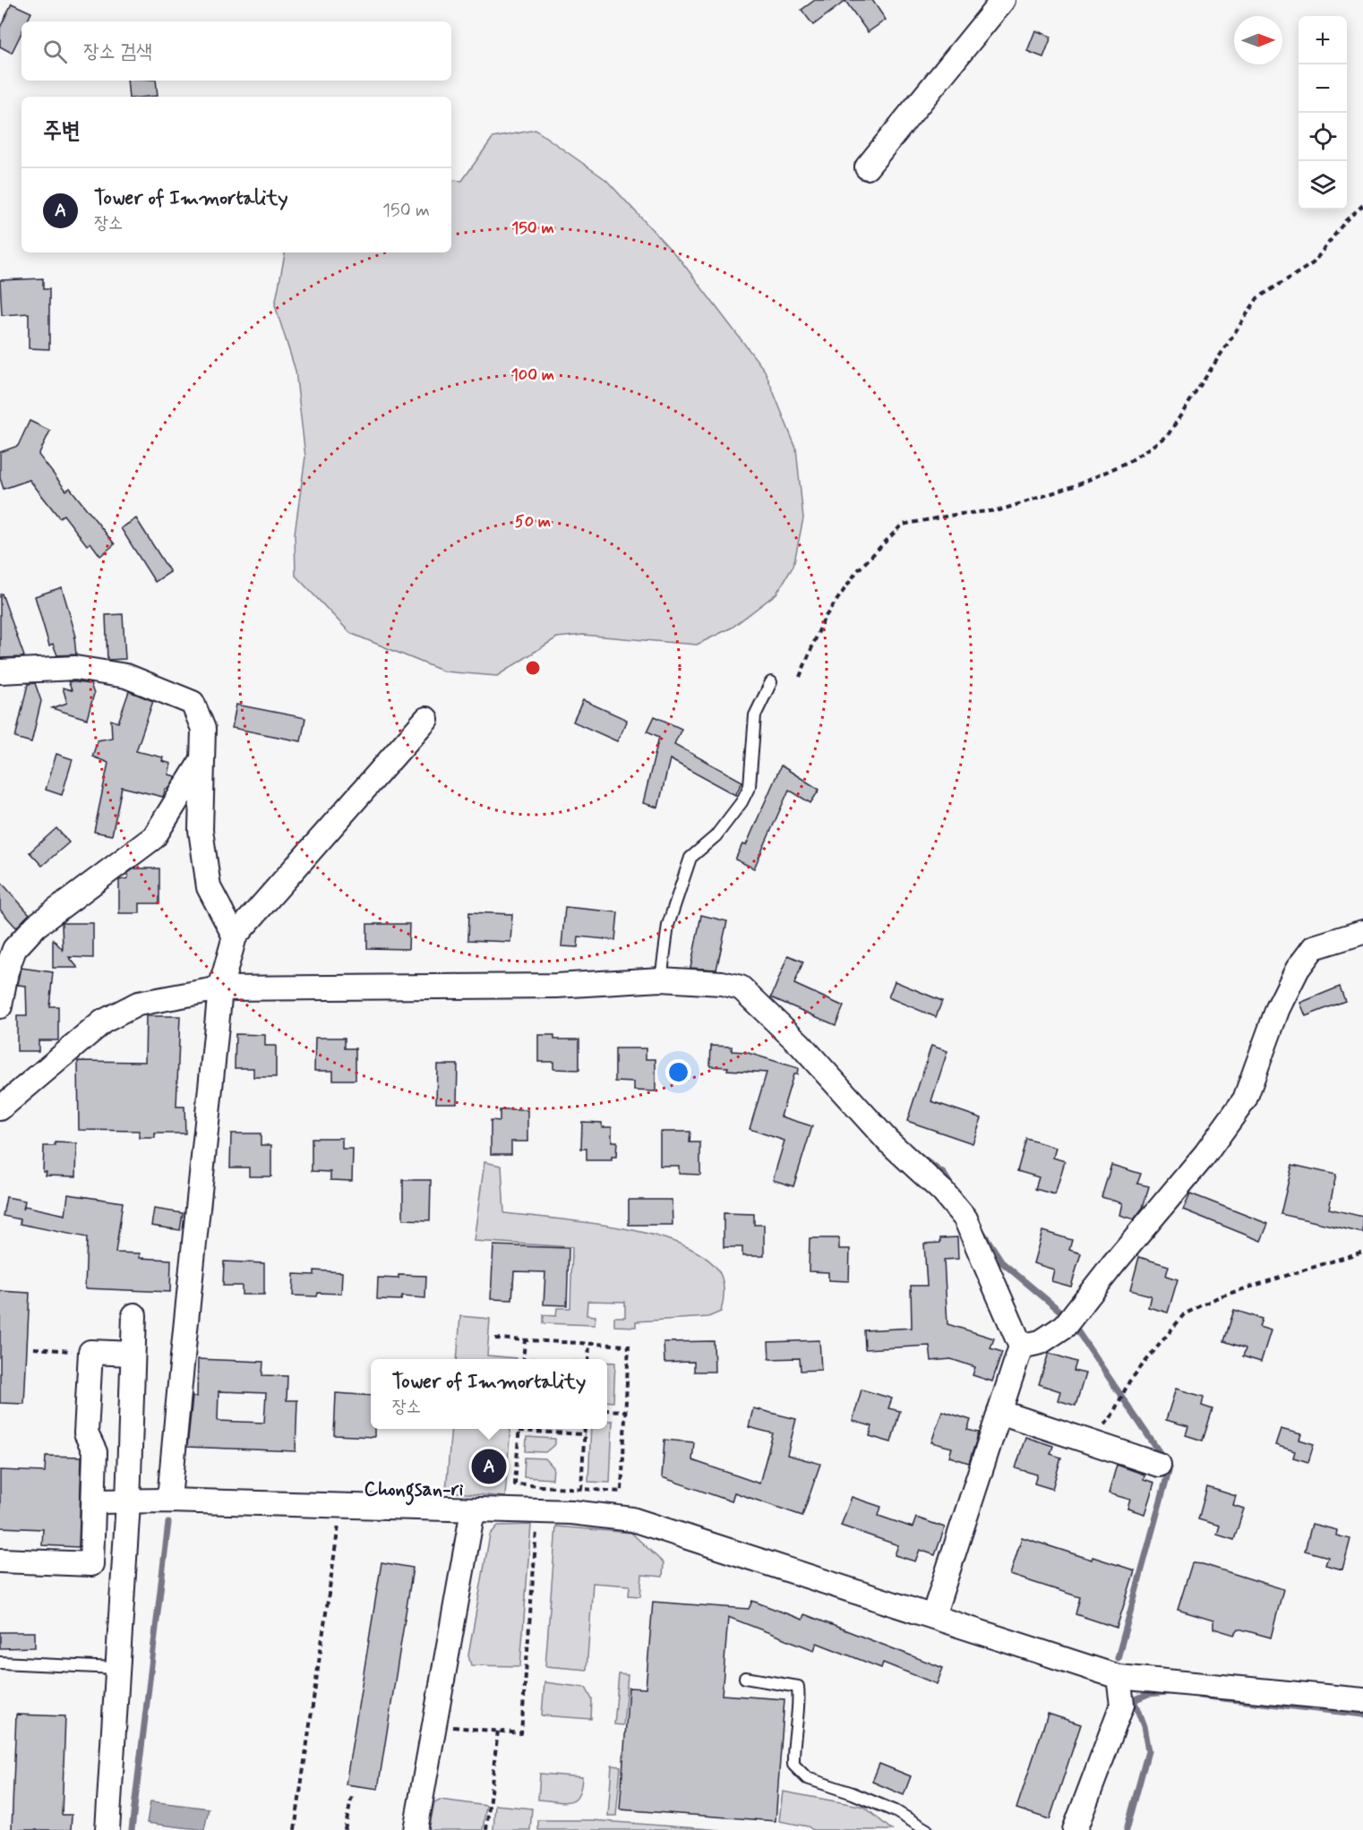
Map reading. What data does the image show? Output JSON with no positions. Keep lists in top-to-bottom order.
{
  "districts": ["Chongsan-ri"],
  "north": "right",
  "page": {
    "map_buttons": ["+", "−"],
    "search": "장소 검색",
    "heading": "주변",
    "list": [
      {
        "mark": "A",
        "name": "Tower of Immortality",
        "note": "장소",
        "value": "150 m"
      }
    ],
    "popup": ["Tower of Immortality", "장소"],
    "pins": "A"
  },
  "rings": ["150 m", "100 m", "50 m"]
}
